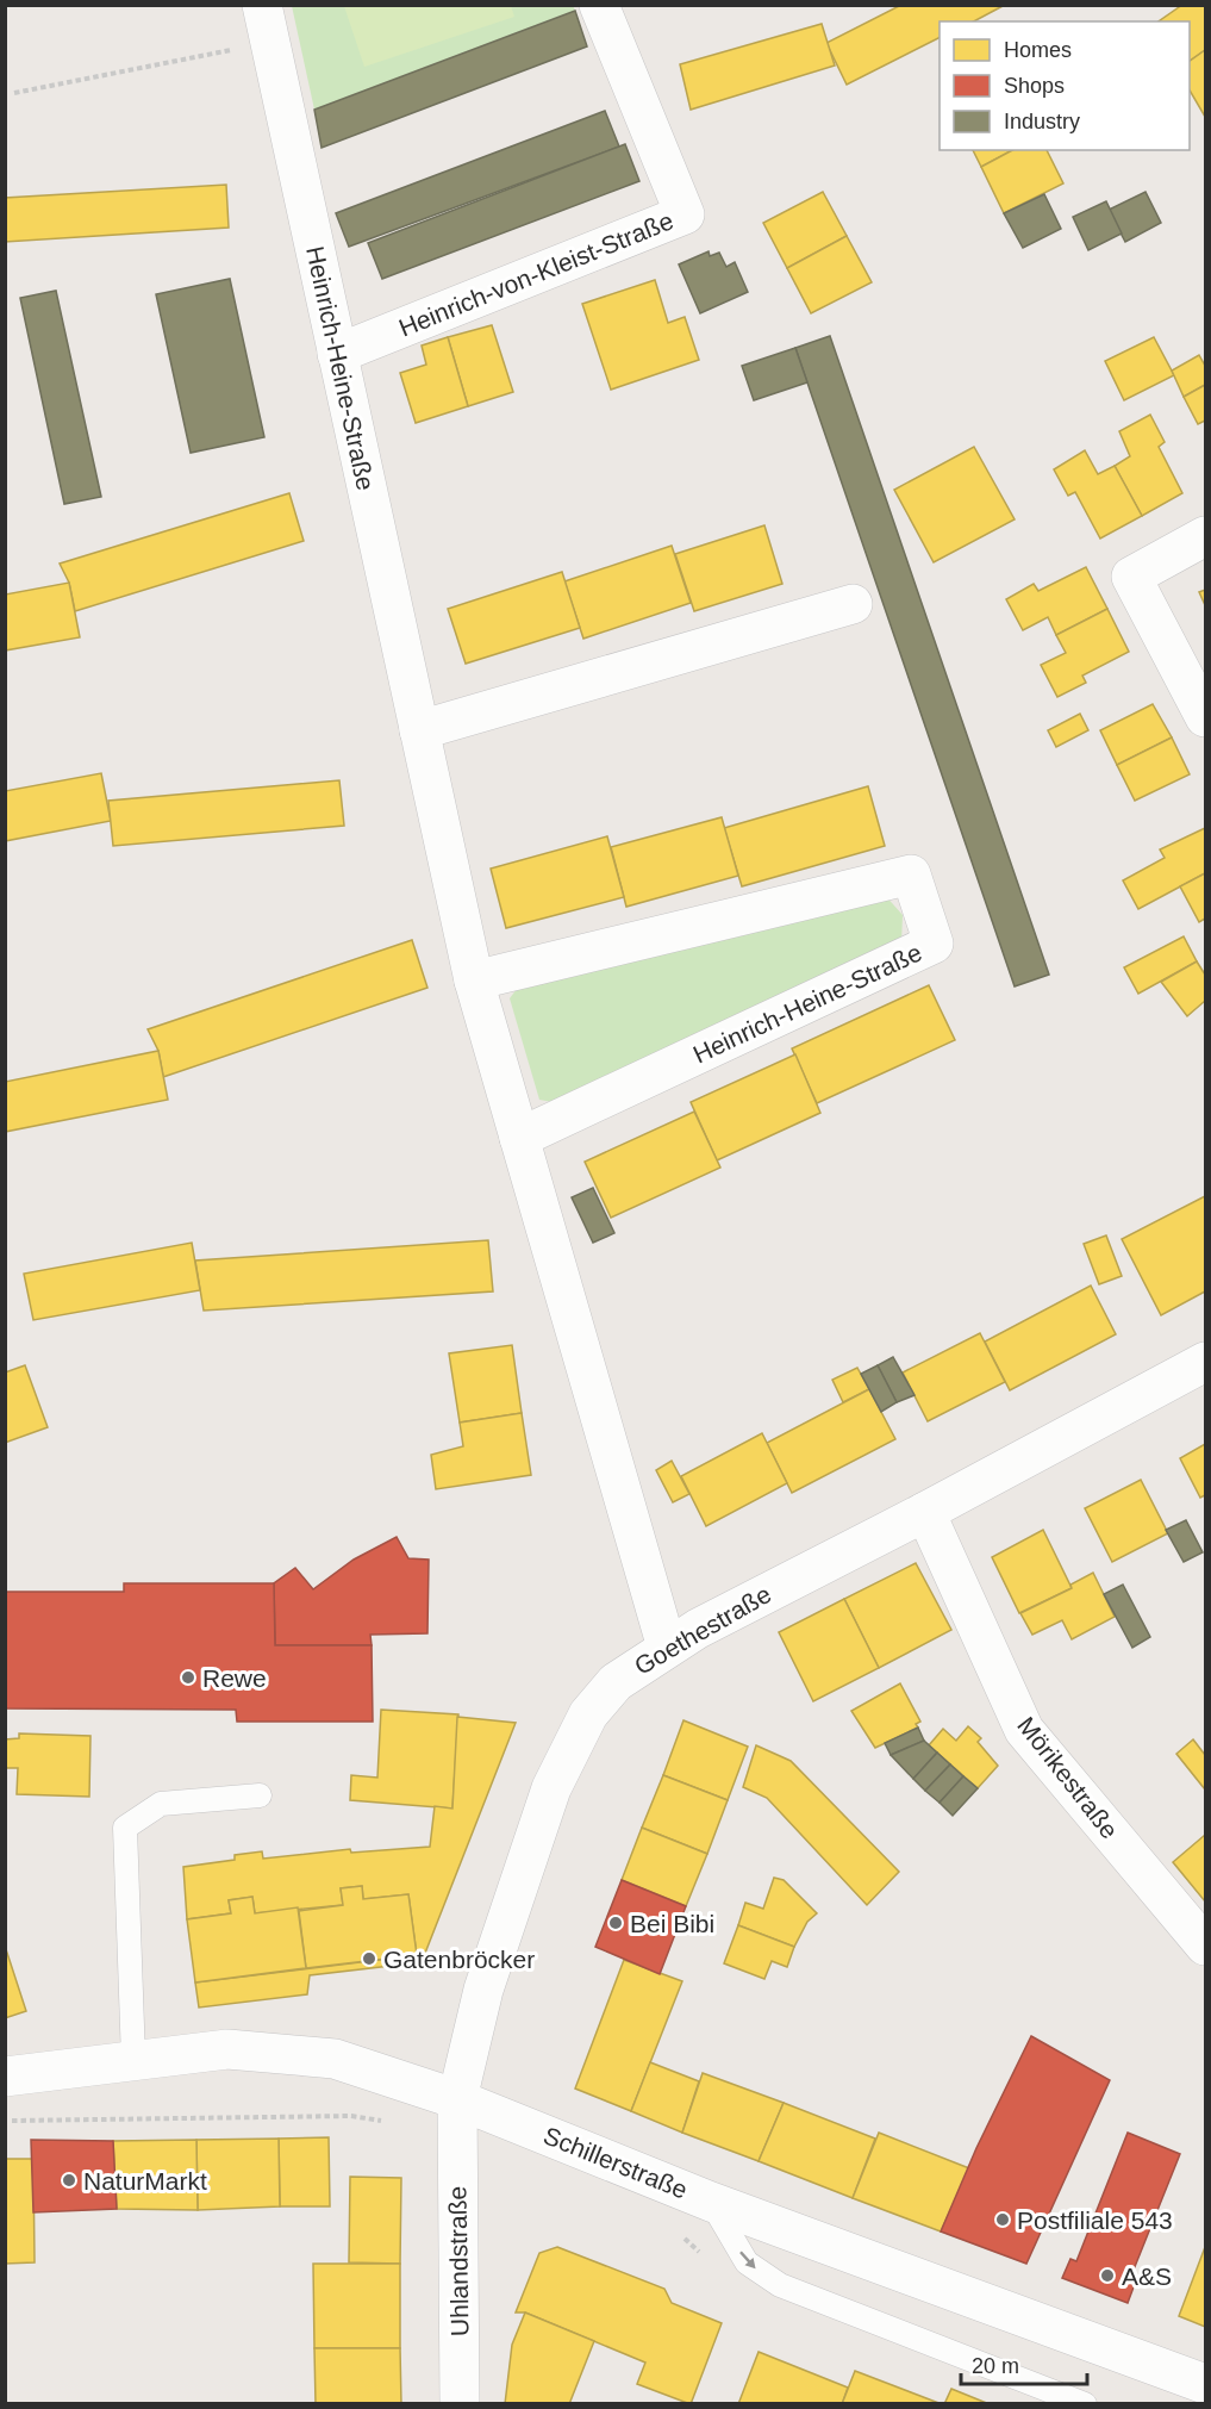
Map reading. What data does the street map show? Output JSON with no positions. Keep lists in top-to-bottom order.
{
  "streets": {
    "street": [
      "Heinrich-von-Kleist-Straße",
      "Heinrich-Heine-Straße",
      "Goethestraße",
      "Mörikestraße",
      "Schillerstraße",
      "Uhlandstraße"
    ]
  },
  "crossings": [
    ["Heinrich-von-Kleist-Straße", "Heinrich-Heine-Straße"],
    ["Heinrich-Heine-Straße", "Goethestraße"],
    ["Goethestraße", "Mörikestraße"],
    ["Goethestraße", "Schillerstraße"],
    ["Goethestraße", "Uhlandstraße"],
    ["Schillerstraße", "Uhlandstraße"]
  ],
  "places": [
    "Rewe",
    "Bei Bibi",
    "Gatenbröcker",
    "NaturMarkt",
    "Postfiliale 543",
    "A&S"
  ],
  "legend": ["Homes", "Shops", "Industry"],
  "scale_bar": "20 m"
}
